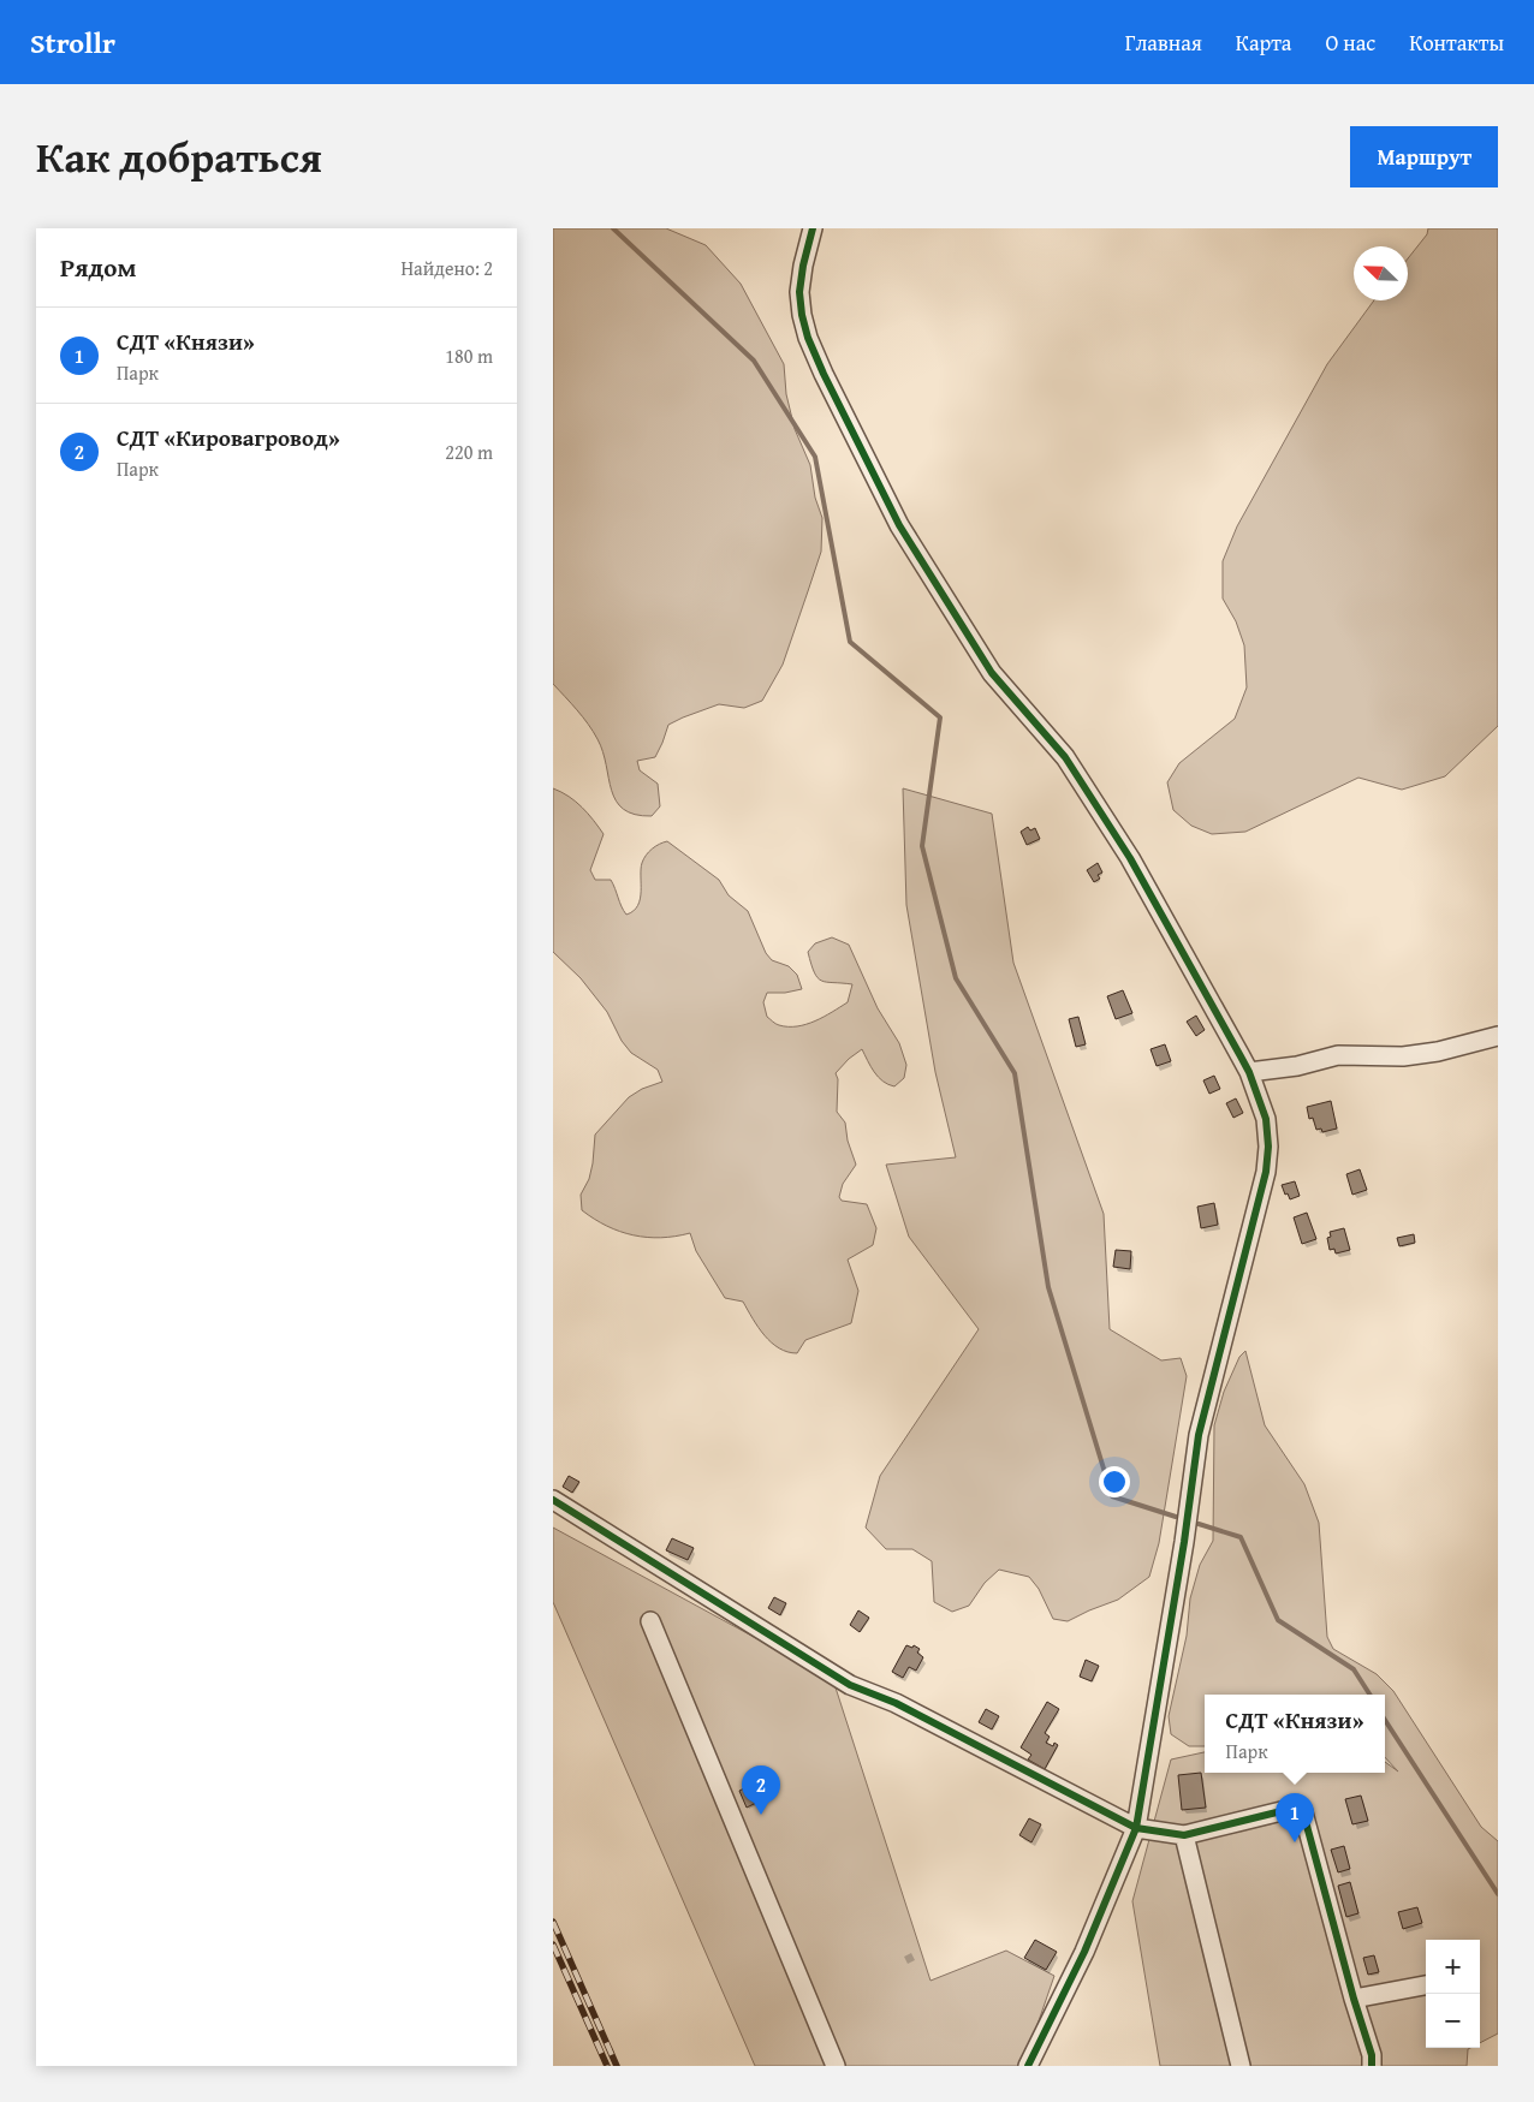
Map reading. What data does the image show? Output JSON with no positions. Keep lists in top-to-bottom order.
{
  "north": "top left",
  "page": {
    "header": "Strollr",
    "nav": [
      "Главная",
      "Карта",
      "О нас",
      "Контакты"
    ],
    "title": "Как добраться",
    "buttons": "Маршрут",
    "heading": ["Рядом", "Найдено: 2"],
    "list": [
      {
        "mark": "1",
        "name": "СДТ «Князи»",
        "note": "Парк",
        "value": "180 m"
      },
      {
        "mark": "2",
        "name": "СДТ «Кировагровод»",
        "note": "Парк",
        "value": "220 m"
      }
    ],
    "popup": ["СДТ «Князи»", "Парк"],
    "pins": ["2", "1"],
    "map_buttons": ["+", "−"]
  }
}
